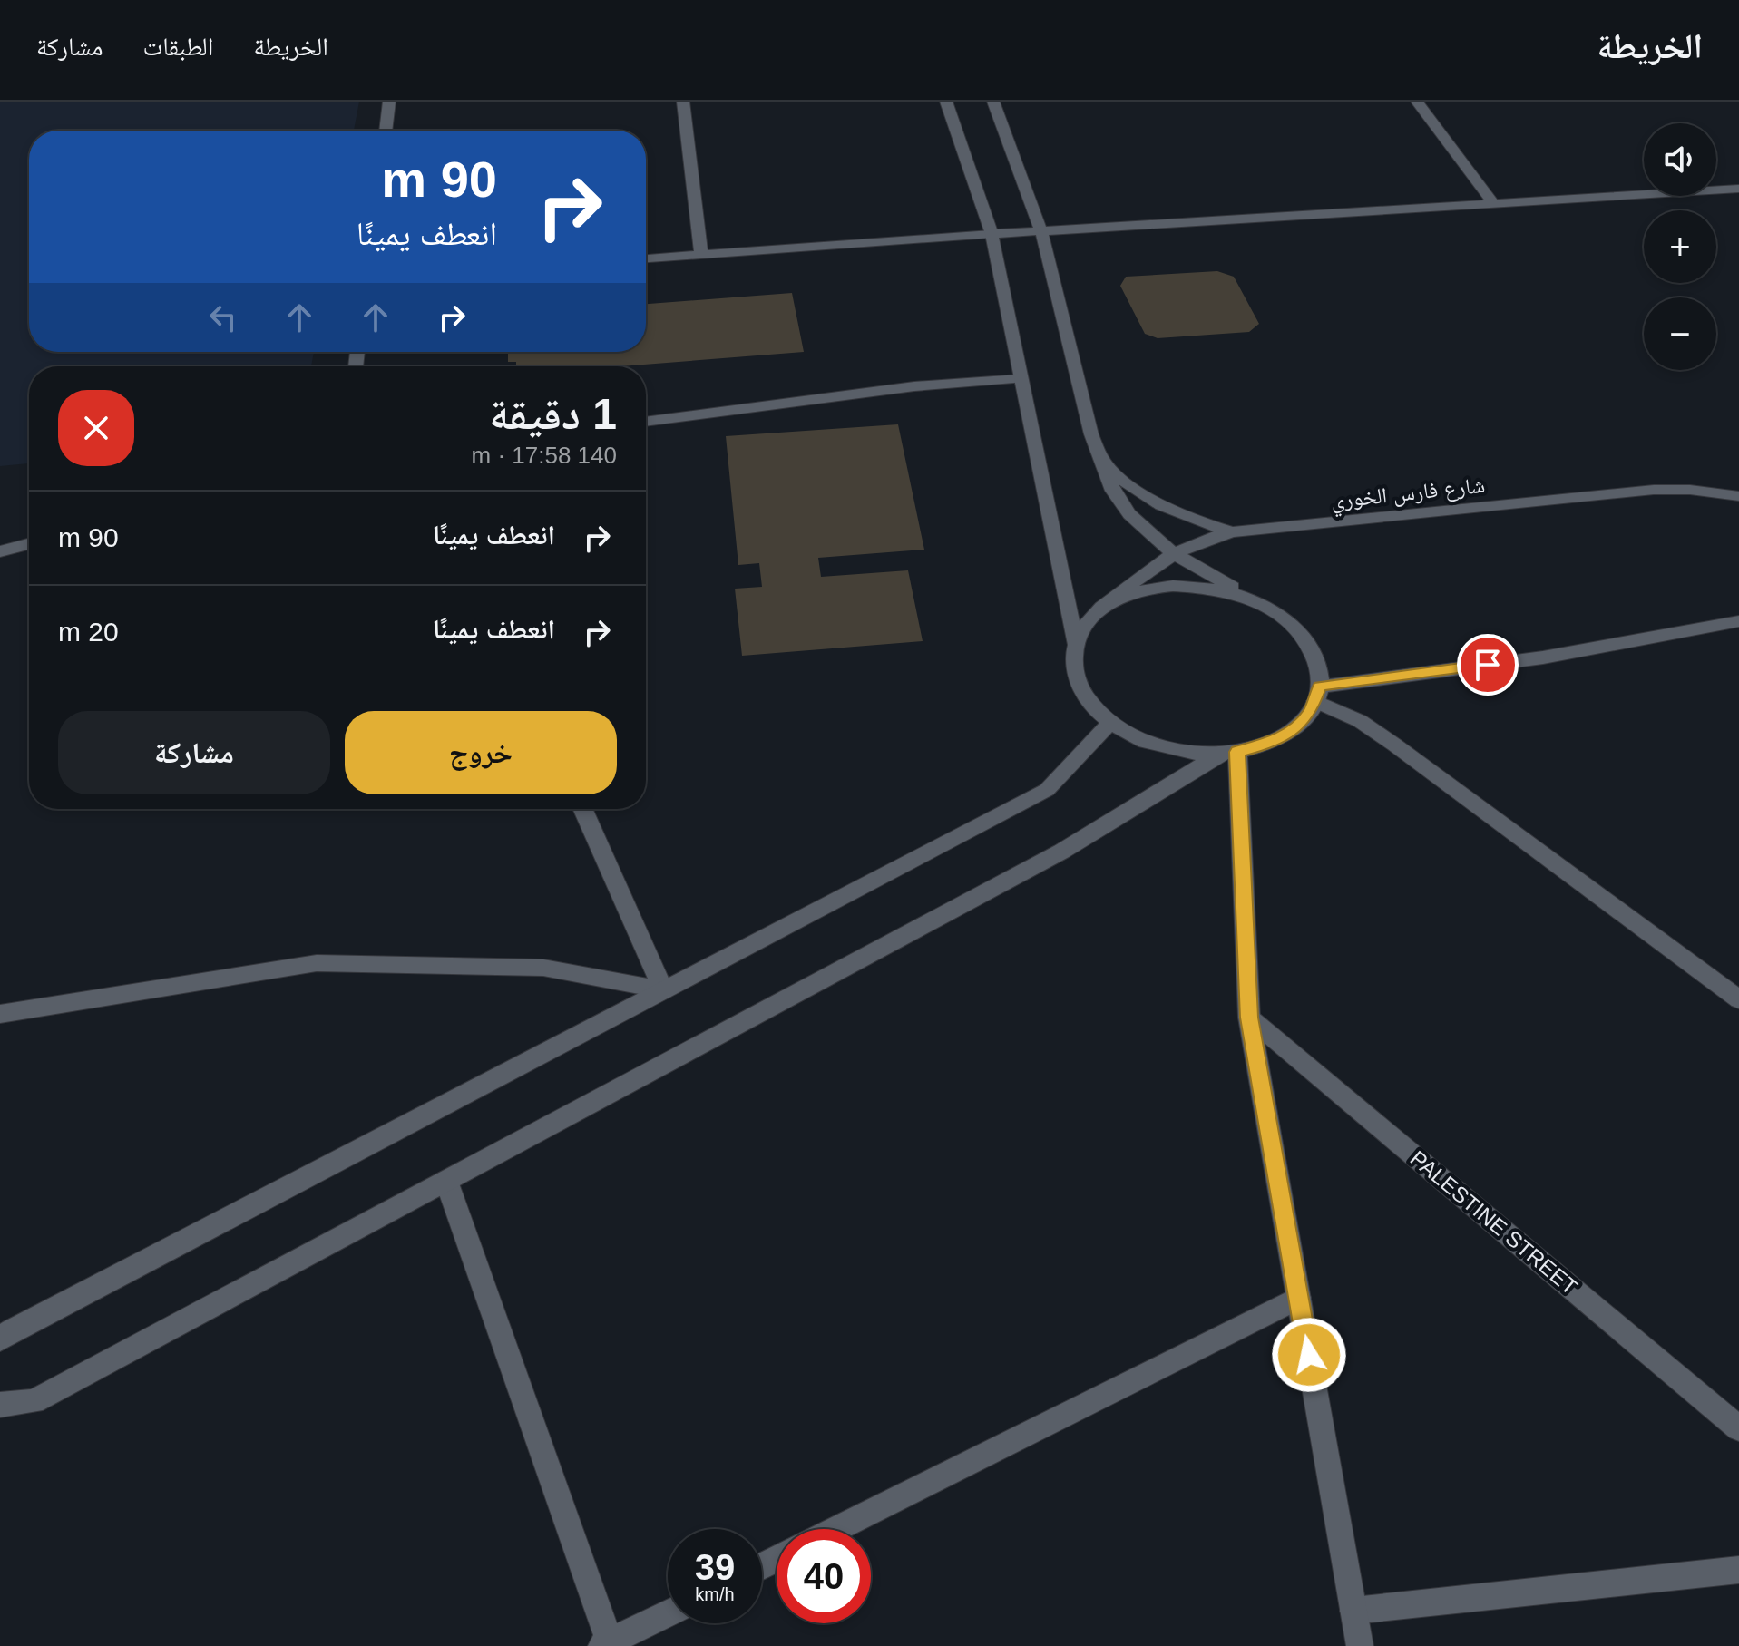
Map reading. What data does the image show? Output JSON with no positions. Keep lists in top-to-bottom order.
{
  "streets": {
    "street": ["شارع فارس الخوري", "PALESTINE STREET"]
  },
  "page": {
    "header": "الخريطة",
    "nav": ["الخريطة", "الطبقات", "مشاركة"],
    "map_buttons": ["+", "−"],
    "turn": ["90 m", "انعطف يمينًا"],
    "heading": ["1 دقيقة", "140 m · 17:58"],
    "list": [
      {
        "name": "انعطف يمينًا",
        "value": "90 m"
      },
      {
        "name": "انعطف يمينًا",
        "value": "20 m"
      }
    ],
    "buttons": ["خروج", "مشاركة"],
    "speed": "39 km/h",
    "limit": "40"
  }
}
